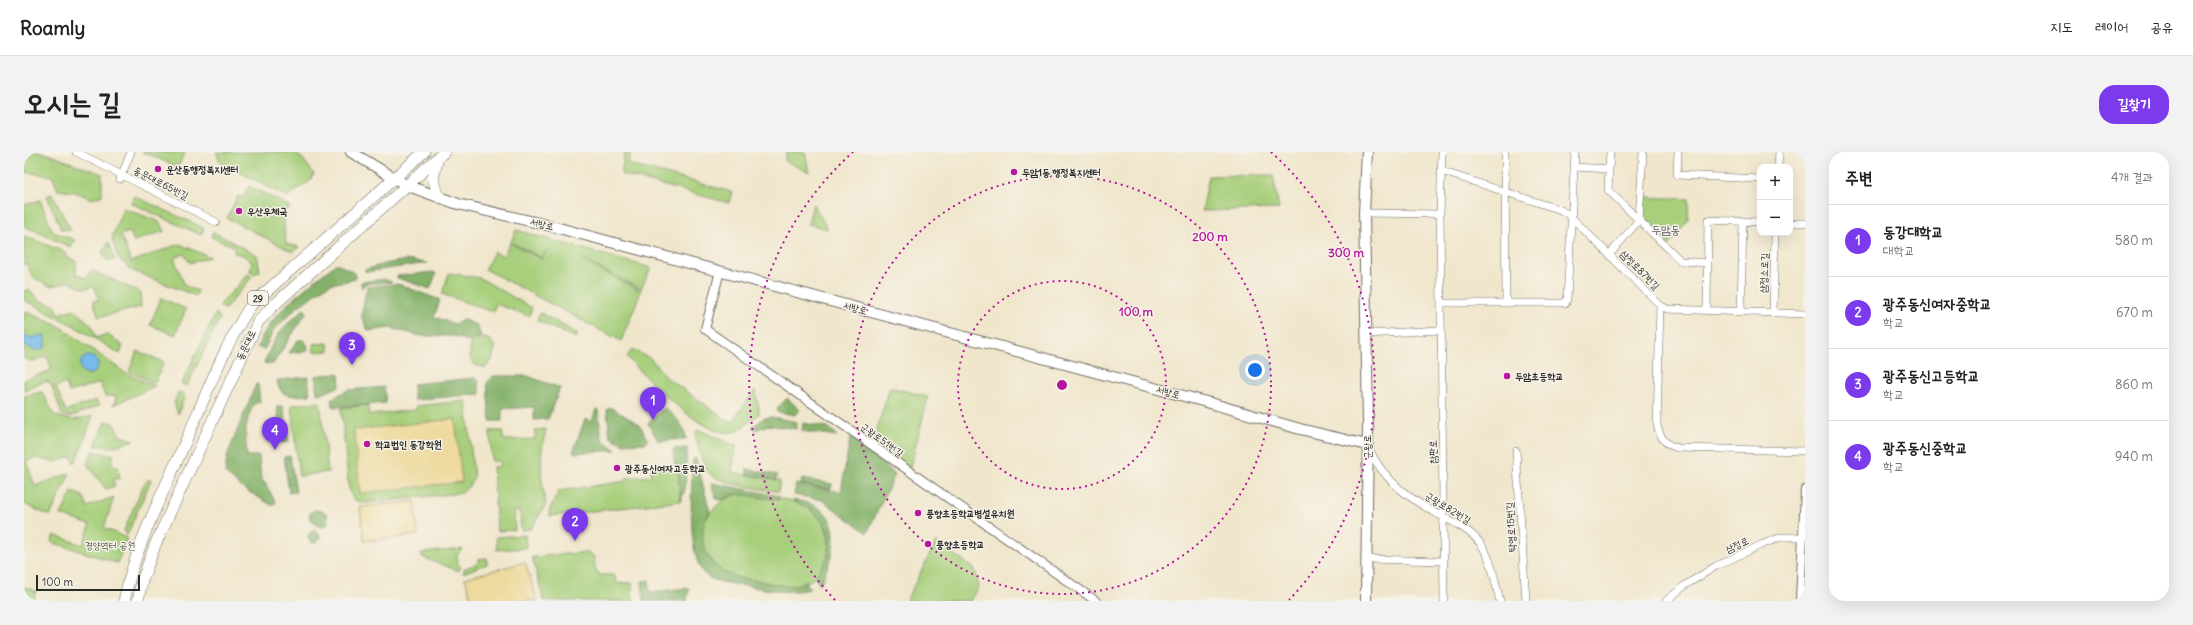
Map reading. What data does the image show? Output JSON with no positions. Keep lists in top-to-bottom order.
{
  "streets": {
    "main road": [
      "서방로",
      "29",
      "동문대로",
      "군왕로"
    ],
    "street": [
      "동문대로65번길",
      "삼정로87번길",
      "삼정소로길",
      "군왕로51번길",
      "참판로",
      "군왕로82번길",
      "탁영로15번길",
      "삼정로"
    ]
  },
  "crossings": [
    ["서방로", "동문대로"],
    ["서방로", "군왕로51번길"],
    ["서방로", "군왕로"],
    ["서방로", "군왕로82번길"],
    ["삼정로87번길", "삼정소로길"],
    ["삼정로87번길", "참판로"],
    ["군왕로", "군왕로82번길"],
    ["참판로", "군왕로82번길"]
  ],
  "districts": ["두암동"],
  "parks": ["경양역터 공원"],
  "places": [
    "운산동행정복지센터",
    "두암1동 행정복지센터",
    "우산우체국",
    "두암초등학교",
    "학교법인 동강학원",
    "광주동신여자고등학교",
    "풍향초등학교병설유치원",
    "풍향초등학교"
  ],
  "scale_bar": "100 m",
  "page": {
    "header": "Roamly",
    "nav": ["지도", "레이어", "공유"],
    "title": "오시는 길",
    "buttons": "길찾기",
    "heading": ["주변", "4개 결과"],
    "map_buttons": ["+", "−"],
    "list": [
      {
        "mark": "1",
        "name": "동강대학교",
        "note": "대학교",
        "value": "580 m"
      },
      {
        "mark": "2",
        "name": "광주동신여자중학교",
        "note": "학교",
        "value": "670 m"
      },
      {
        "mark": "3",
        "name": "광주동신고등학교",
        "note": "학교",
        "value": "860 m"
      },
      {
        "mark": "4",
        "name": "광주동신중학교",
        "note": "학교",
        "value": "940 m"
      }
    ],
    "pins": [
      "3",
      "1",
      "4",
      "2"
    ],
    "scale": "100 m"
  },
  "rings": ["200 m", "300 m", "100 m"]
}
